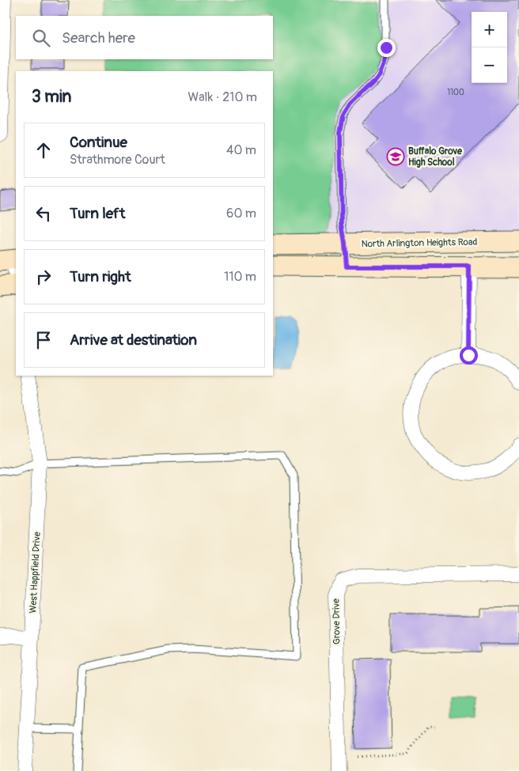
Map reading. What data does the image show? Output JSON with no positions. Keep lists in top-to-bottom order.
{
  "streets": {
    "main road": ["North Arlington Heights Road"],
    "street": ["West Happfield Drive", "Grove Drive"]
  },
  "places": {
    "school or university": ["Buffalo Grove High School"]
  },
  "house_numbers": ["1100"],
  "page": {
    "map_buttons": ["+", "−"],
    "search": "Search here",
    "heading": ["3 min", "Walk · 210 m"],
    "list": [
      ["Continue", "Strathmore Court", "40 m"],
      ["Turn left", "60 m"],
      ["Turn right", "110 m"],
      "Arrive at destination"
    ]
  }
}
